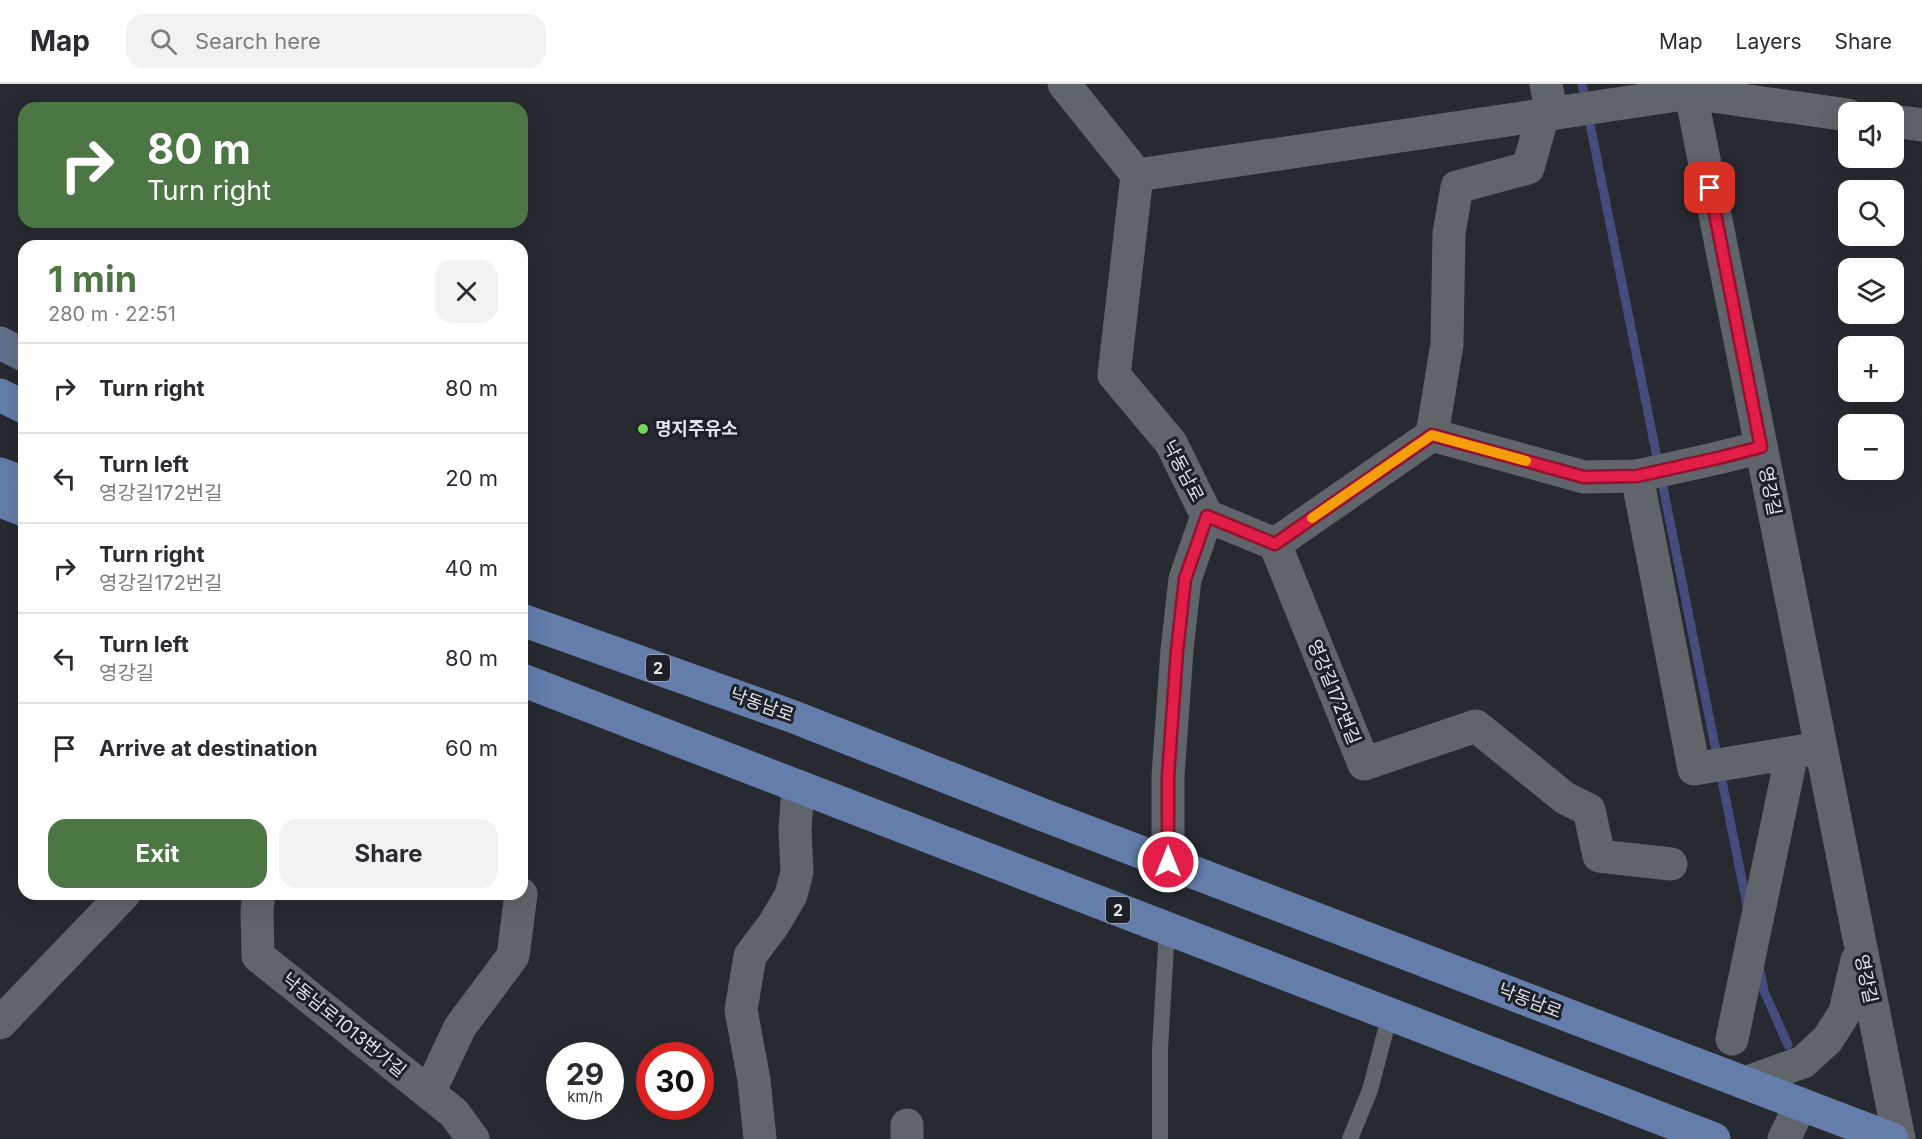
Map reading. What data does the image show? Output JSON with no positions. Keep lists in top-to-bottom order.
{
  "streets": {
    "main road": ["낙동남로", "2"],
    "street": ["영강길", "영강길172번길", "낙동남로1013번가길"]
  },
  "places": ["명지주유소"],
  "page": {
    "header": "Map",
    "search": "Search here",
    "nav": ["Map", "Layers", "Share"],
    "map_buttons": ["+", "−"],
    "turn": ["80 m", "Turn right"],
    "heading": ["1 min", "280 m · 22:51"],
    "list": [
      {
        "name": "Turn right",
        "value": "80 m"
      },
      {
        "name": "Turn left",
        "note": "영강길172번길",
        "value": "20 m"
      },
      {
        "name": "Turn right",
        "note": "영강길172번길",
        "value": "40 m"
      },
      {
        "name": "Turn left",
        "note": "영강길",
        "value": "80 m"
      },
      {
        "name": "Arrive at destination",
        "value": "60 m"
      }
    ],
    "buttons": ["Exit", "Share"],
    "speed": "29 km/h",
    "limit": "30"
  }
}
